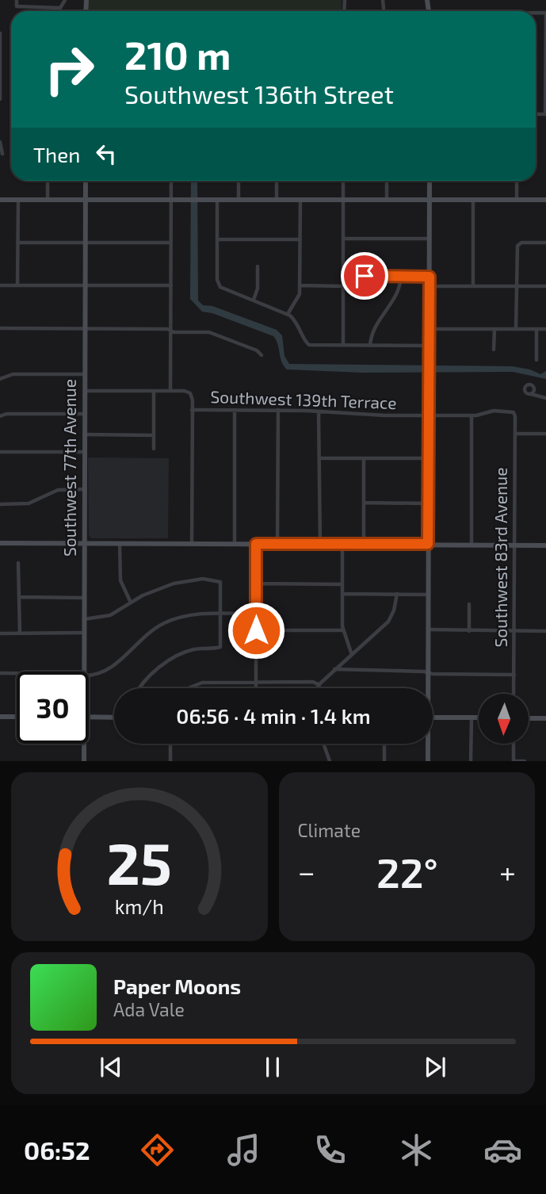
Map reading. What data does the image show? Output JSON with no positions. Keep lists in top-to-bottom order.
{
  "streets": {
    "street": ["Southwest 139th Terrace", "Southwest 77th Avenue", "Southwest 83rd Avenue"]
  },
  "crossings": [
    ["Southwest 139th Terrace", "Southwest 77th Avenue"],
    ["Southwest 139th Terrace", "Southwest 83rd Avenue"]
  ],
  "north": "bottom",
  "page": {
    "turn": ["210 m", "Southwest 136th Street"],
    "then": "Then",
    "limit": "30",
    "trip": "06:56 · 4 min · 1.4 km",
    "tile": "Climate",
    "heat": ["−", "22°", "+"],
    "song": ["Paper Moons", "Ada Vale"],
    "tabs": "06:52",
    "gauge": ["25", "km/h"]
  }
}
